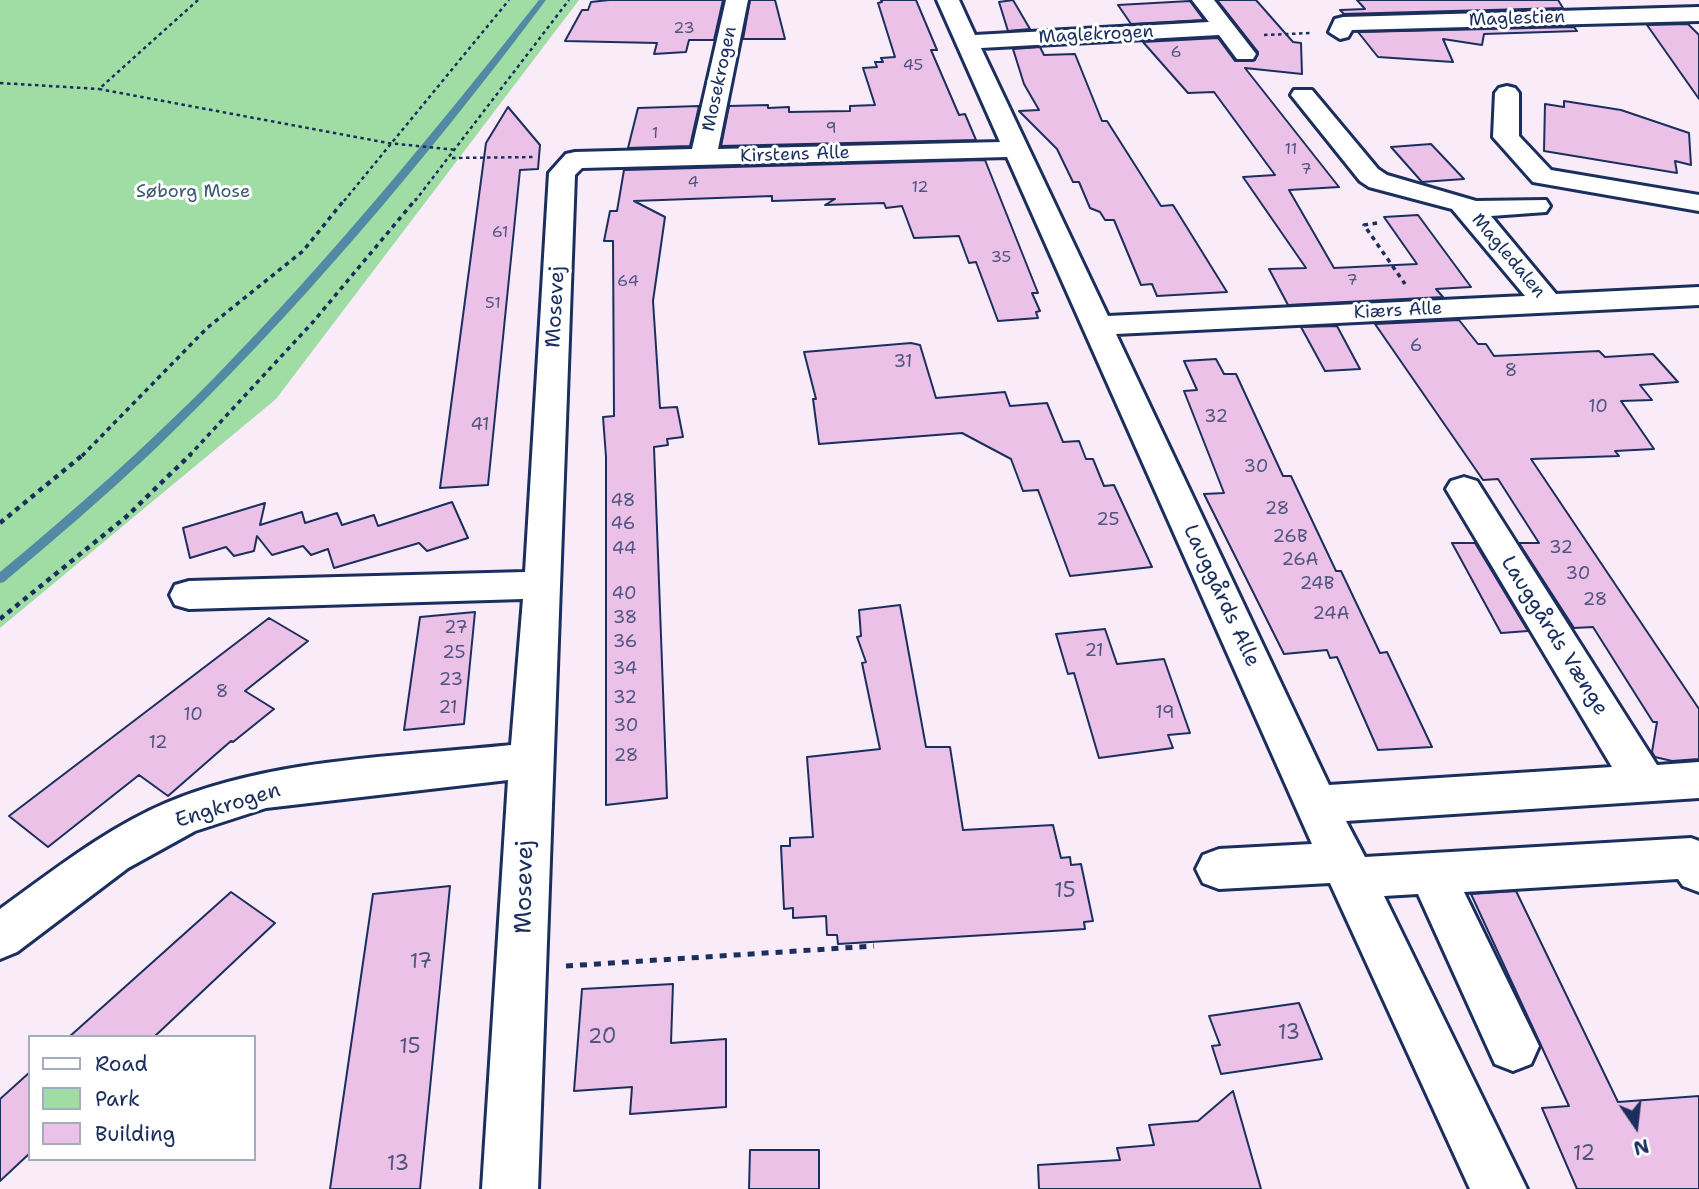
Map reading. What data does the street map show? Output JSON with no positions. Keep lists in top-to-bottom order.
{
  "streets": {
    "street": [
      "Maglestien",
      "Maglekrogen",
      "Mosekrogen",
      "Kirstens Alle",
      "Magledalen",
      "Mosevej",
      "Kiærs Alle",
      "Lauggårds Alle",
      "Lauggårds Vænge",
      "Engkrogen"
    ]
  },
  "crossings": [
    ["Maglekrogen", "Lauggårds Alle"],
    ["Mosekrogen", "Kirstens Alle"],
    ["Kirstens Alle", "Mosevej"],
    ["Kirstens Alle", "Lauggårds Alle"],
    ["Magledalen", "Kiærs Alle"],
    ["Mosevej", "Engkrogen"],
    ["Kiærs Alle", "Lauggårds Alle"]
  ],
  "parks": ["Søborg Mose"],
  "house_numbers": [
    "23",
    "6",
    "45",
    "9",
    "1",
    "11",
    "7",
    "4",
    "12",
    "61",
    "35",
    "7",
    "64",
    "51",
    "6",
    "31",
    "8",
    "10",
    "32",
    "41",
    "30",
    "48",
    "28",
    "25",
    "46",
    "26B",
    "32",
    "44",
    "26A",
    "30",
    "24B",
    "40",
    "28",
    "24A",
    "38",
    "27",
    "36",
    "21",
    "25",
    "34",
    "23",
    "8",
    "32",
    "21",
    "19",
    "10",
    "30",
    "12",
    "28",
    "15",
    "17",
    "13",
    "20",
    "15",
    "12",
    "13"
  ],
  "legend": ["Road", "Park", "Building"],
  "north": "bottom"
}
